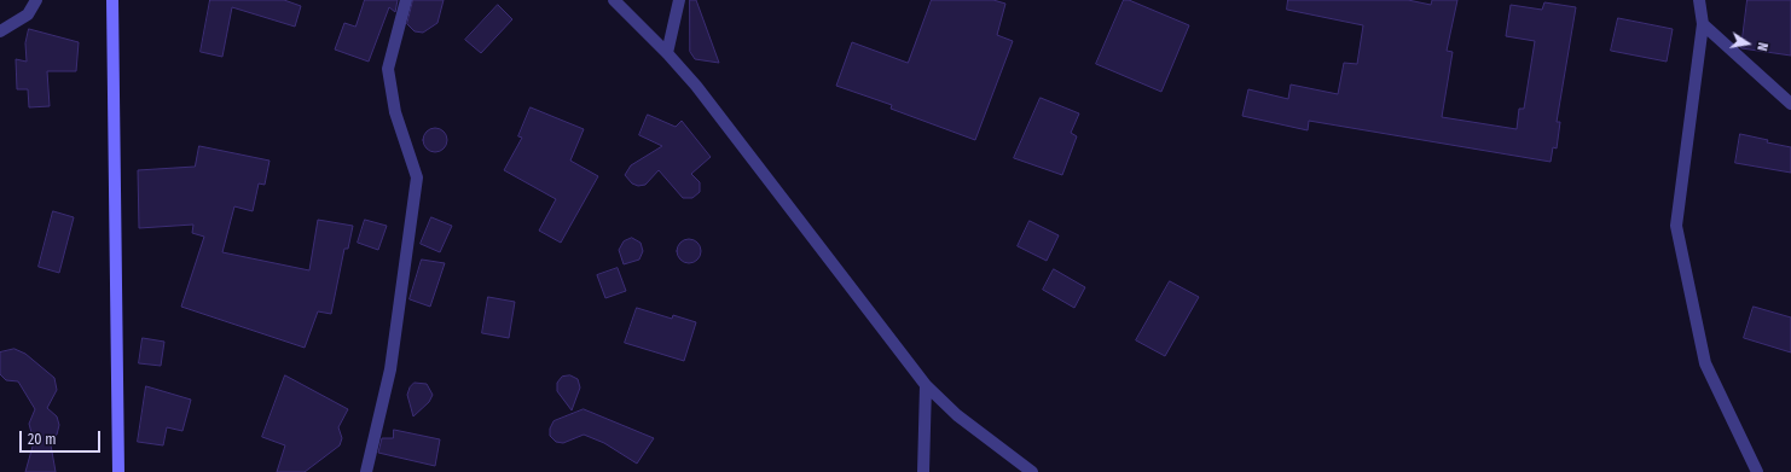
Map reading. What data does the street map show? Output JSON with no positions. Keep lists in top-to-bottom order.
{
  "scale_bar": "20 m",
  "north": "right"
}
